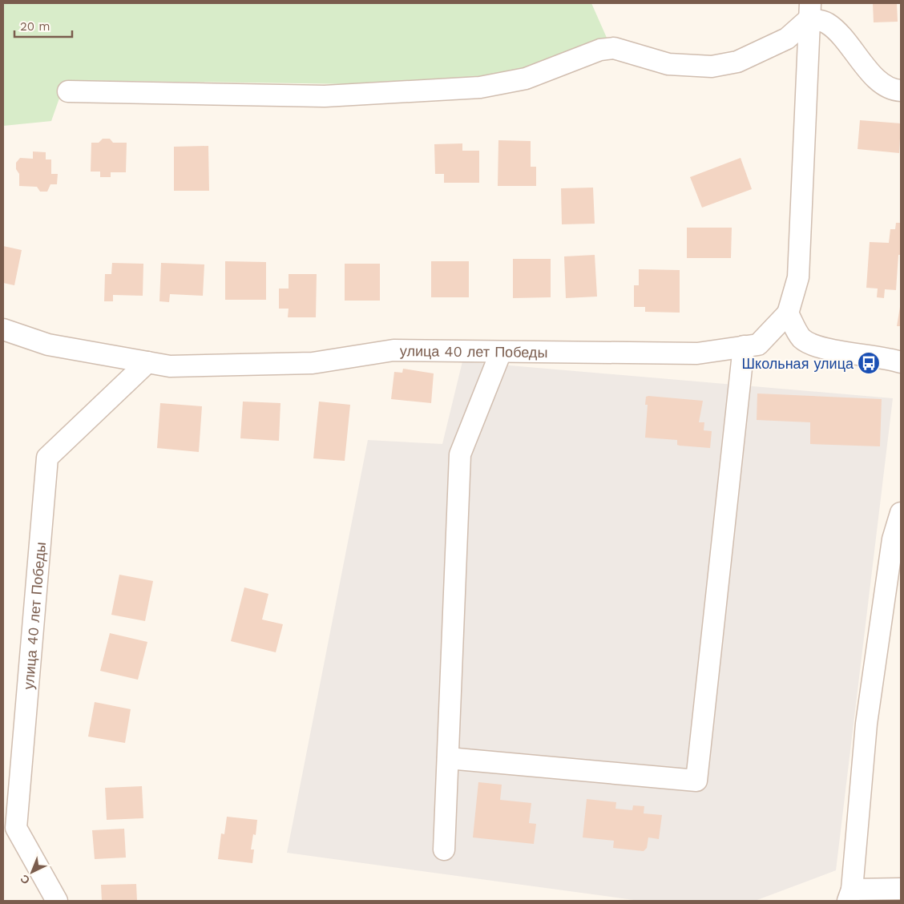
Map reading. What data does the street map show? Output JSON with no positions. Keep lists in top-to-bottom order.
{
  "streets": {
    "street": ["улица 40 лет Победы"]
  },
  "places": {
    "bus stop": ["Школьная улица"]
  },
  "scale_bar": "20 m",
  "north": "bottom left"
}
